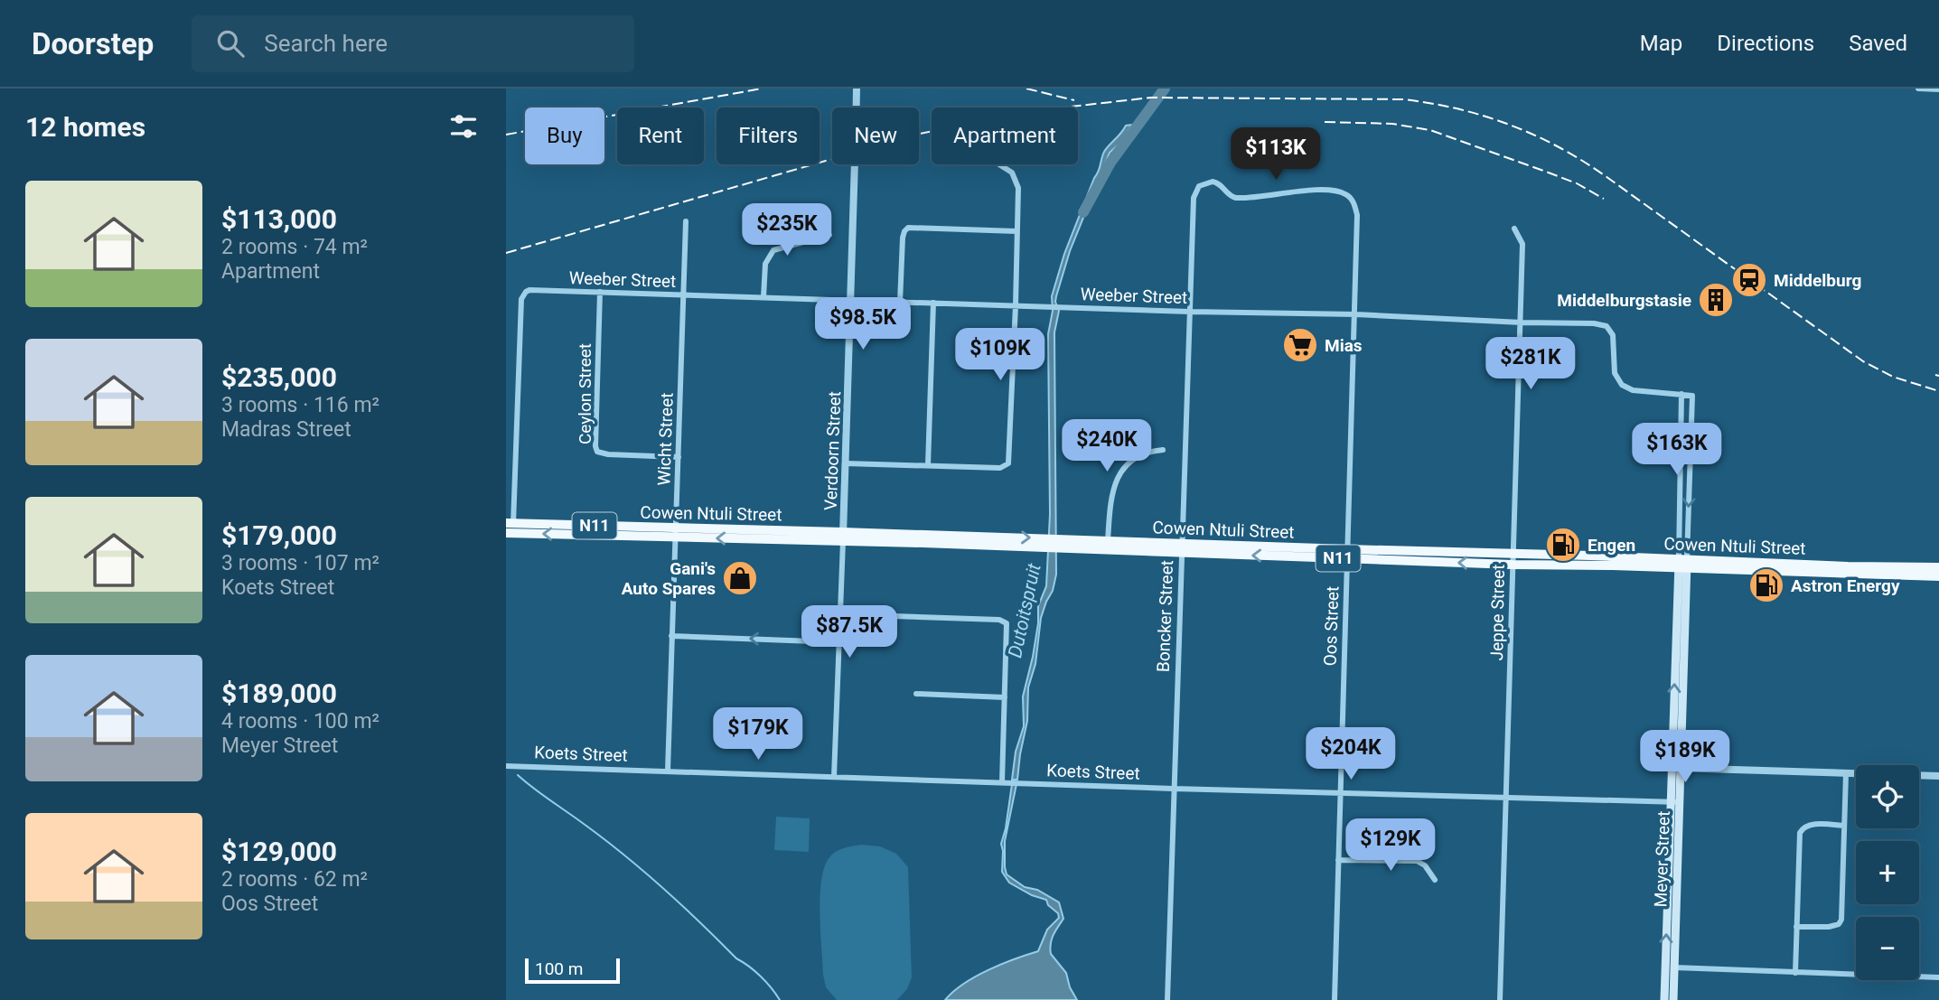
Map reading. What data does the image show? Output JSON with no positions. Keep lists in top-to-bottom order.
{
  "streets": {
    "highway": ["Cowen Ntuli Street", "N11"],
    "main road": ["Meyer Street"],
    "street": [
      "Weeber Street",
      "Ceylon Street",
      "Wicht Street",
      "Verdoorn Street",
      "Jeppe Street",
      "Boncker Street",
      "Oos Street",
      "Koets Street"
    ]
  },
  "crossings": [
    ["Weeber Street", "Ceylon Street"],
    ["Weeber Street", "Wicht Street"],
    ["Weeber Street", "Verdoorn Street"],
    ["Weeber Street", "Cowen Ntuli Street"],
    ["Weeber Street", "Jeppe Street"],
    ["Weeber Street", "Boncker Street"],
    ["Weeber Street", "Oos Street"],
    ["Weeber Street", "Meyer Street"],
    ["Ceylon Street", "Wicht Street"],
    ["Wicht Street", "Cowen Ntuli Street"],
    ["Wicht Street", "Koets Street"],
    ["Verdoorn Street", "Cowen Ntuli Street"],
    ["Verdoorn Street", "Koets Street"],
    ["Cowen Ntuli Street", "Jeppe Street"],
    ["Cowen Ntuli Street", "Boncker Street"],
    ["Cowen Ntuli Street", "Oos Street"],
    ["Cowen Ntuli Street", "Meyer Street"],
    ["Jeppe Street", "Koets Street"],
    ["Boncker Street", "Oos Street"],
    ["Boncker Street", "Koets Street"],
    ["Oos Street", "Koets Street"],
    ["Koets Street", "Meyer Street"]
  ],
  "water": ["Dutoitspruit"],
  "places": {
    "station": ["Middelburg"],
    "building": ["Middelburgstasie"],
    "supermarket": ["Mias"],
    "fuel station": ["Engen", "Astron Energy"],
    "shop": ["Gani's Auto Spares"]
  },
  "scale_bar": "100 m",
  "page": {
    "header": "Doorstep",
    "search": "Search here",
    "nav": ["Map", "Directions", "Saved"],
    "heading": "12 homes",
    "chip": [
      "Buy",
      "Rent",
      "Filters",
      "New",
      "Apartment"
    ],
    "price": [
      "$113K",
      "$235K",
      "$98.5K",
      "$109K",
      "$281K",
      "$240K",
      "$163K",
      "$87.5K",
      "$179K",
      "$204K",
      "$189K",
      "$129K"
    ],
    "list": [
      {
        "name": "$113,000",
        "note": "2 rooms · 74 m² · Apartment"
      },
      {
        "name": "$235,000",
        "note": "3 rooms · 116 m² · Madras Street"
      },
      {
        "name": "$179,000",
        "note": "3 rooms · 107 m² · Koets Street"
      },
      {
        "name": "$189,000",
        "note": "4 rooms · 100 m² · Meyer Street"
      },
      {
        "name": "$129,000",
        "note": "2 rooms · 62 m² · Oos Street"
      }
    ],
    "map_buttons": ["+", "−"],
    "scale": "100 m"
  }
}
